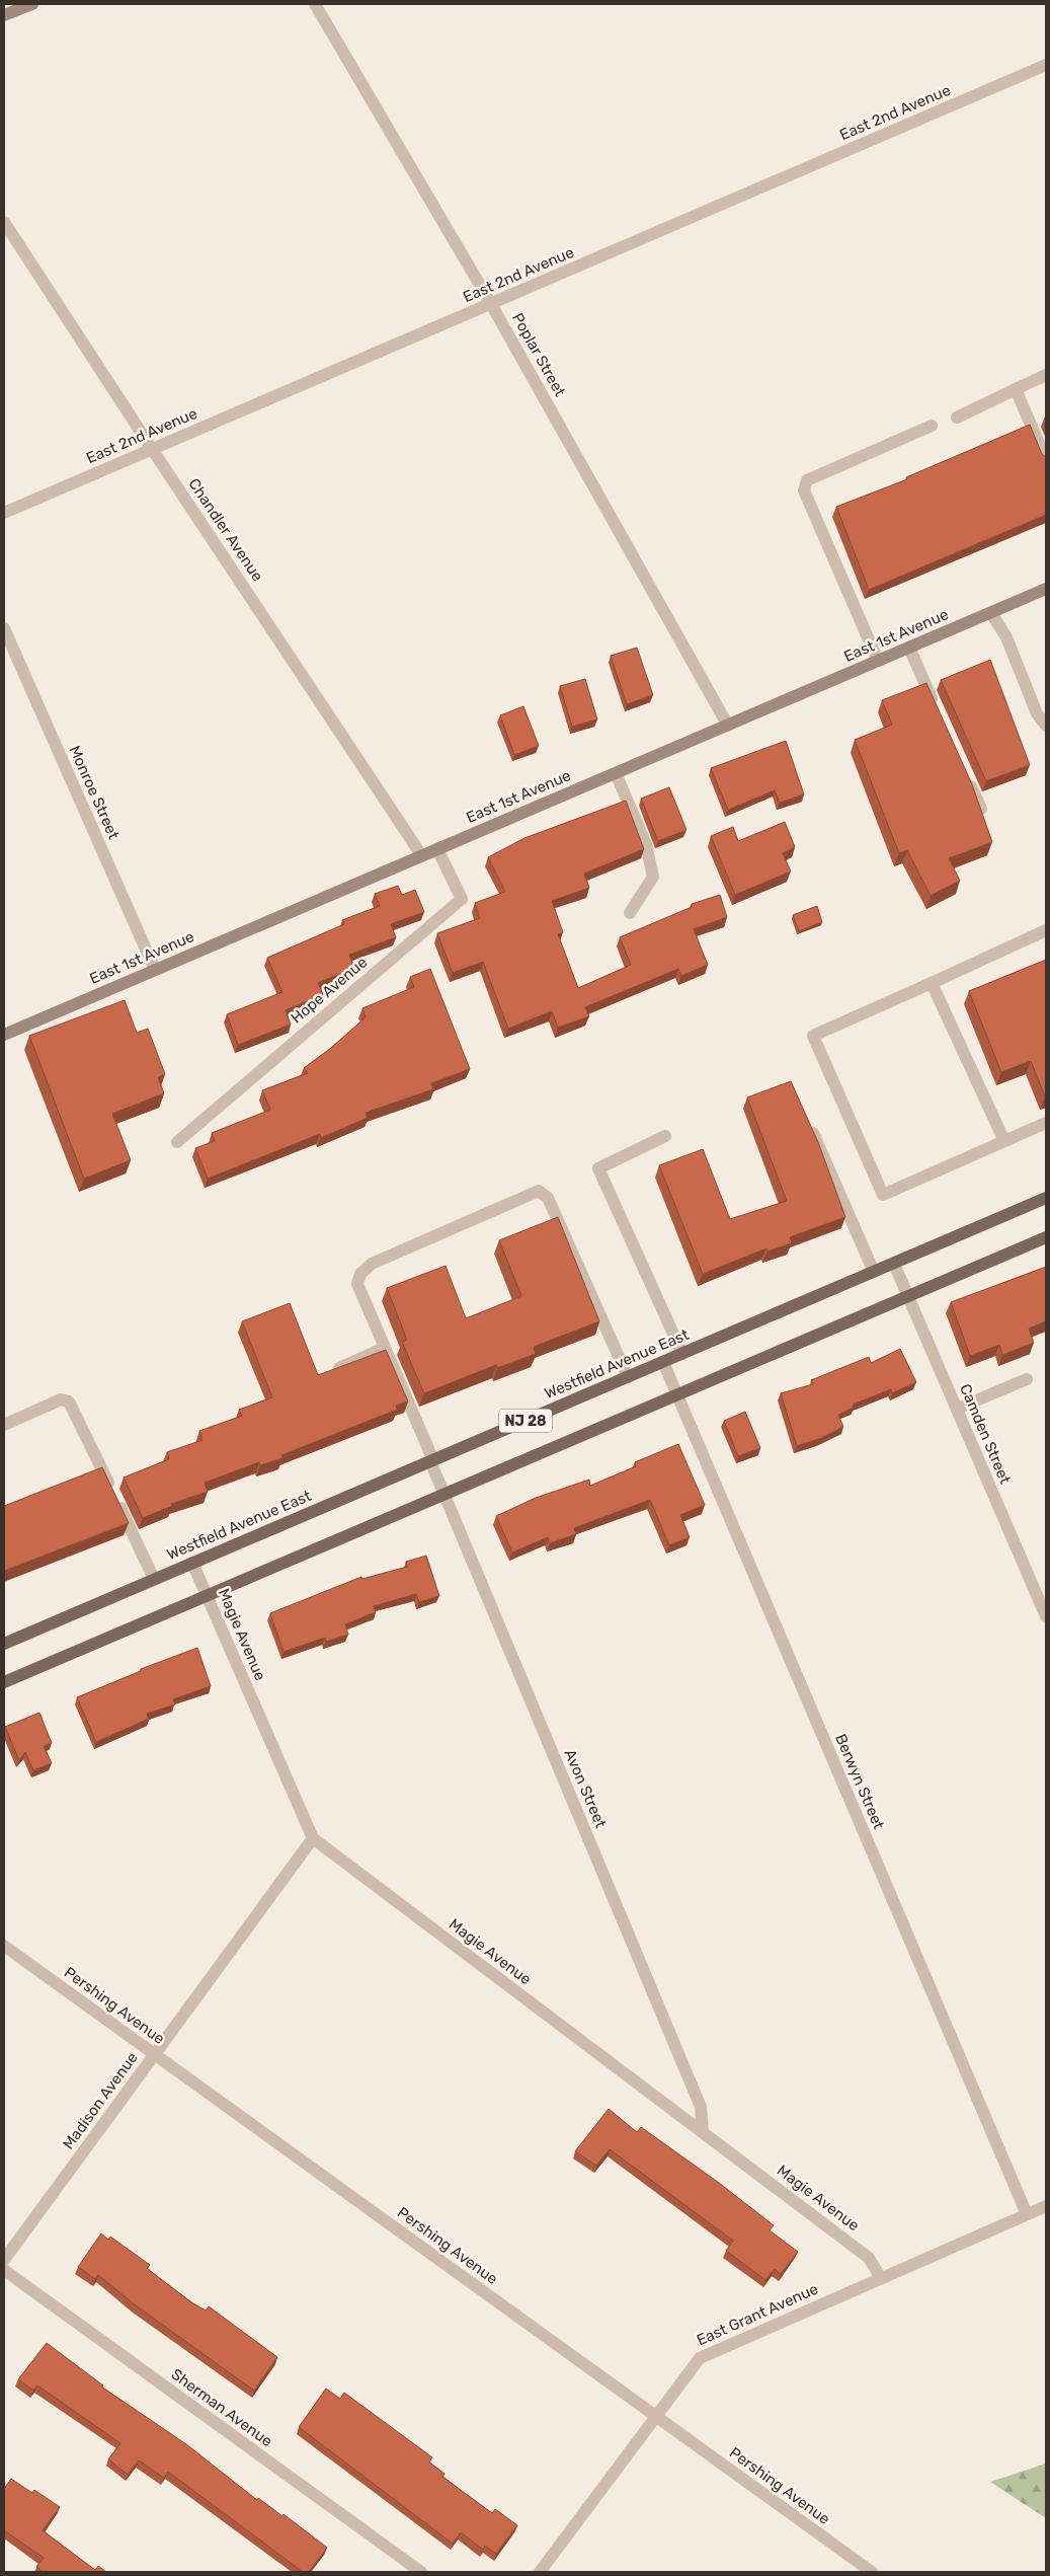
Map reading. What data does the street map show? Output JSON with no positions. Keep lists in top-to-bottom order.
{
  "streets": {
    "main road": ["Westfield Avenue East", "NJ 28"],
    "street": [
      "East 2nd Avenue",
      "Poplar Street",
      "Chandler Avenue",
      "East 1st Avenue",
      "Monroe Street",
      "Hope Avenue",
      "Camden Street",
      "Magie Avenue",
      "Berwyn Street",
      "Avon Street",
      "Pershing Avenue",
      "Madison Avenue",
      "East Grant Avenue",
      "Sherman Avenue"
    ]
  },
  "crossings": [
    ["East 2nd Avenue", "Poplar Street"],
    ["East 2nd Avenue", "Chandler Avenue"],
    ["Poplar Street", "East 1st Avenue"],
    ["Chandler Avenue", "East 1st Avenue"],
    ["East 1st Avenue", "Monroe Street"],
    ["East 1st Avenue", "Hope Avenue"],
    ["Westfield Avenue East", "Camden Street"],
    ["Westfield Avenue East", "Magie Avenue"],
    ["Westfield Avenue East", "Berwyn Street"],
    ["Westfield Avenue East", "Avon Street"],
    ["NJ 28", "Camden Street"],
    ["NJ 28", "Magie Avenue"],
    ["NJ 28", "Berwyn Street"],
    ["NJ 28", "Avon Street"],
    ["Magie Avenue", "Avon Street"],
    ["Magie Avenue", "Madison Avenue"],
    ["Magie Avenue", "East Grant Avenue"],
    ["Berwyn Street", "East Grant Avenue"],
    ["Pershing Avenue", "Madison Avenue"],
    ["Pershing Avenue", "East Grant Avenue"]
  ]
}
